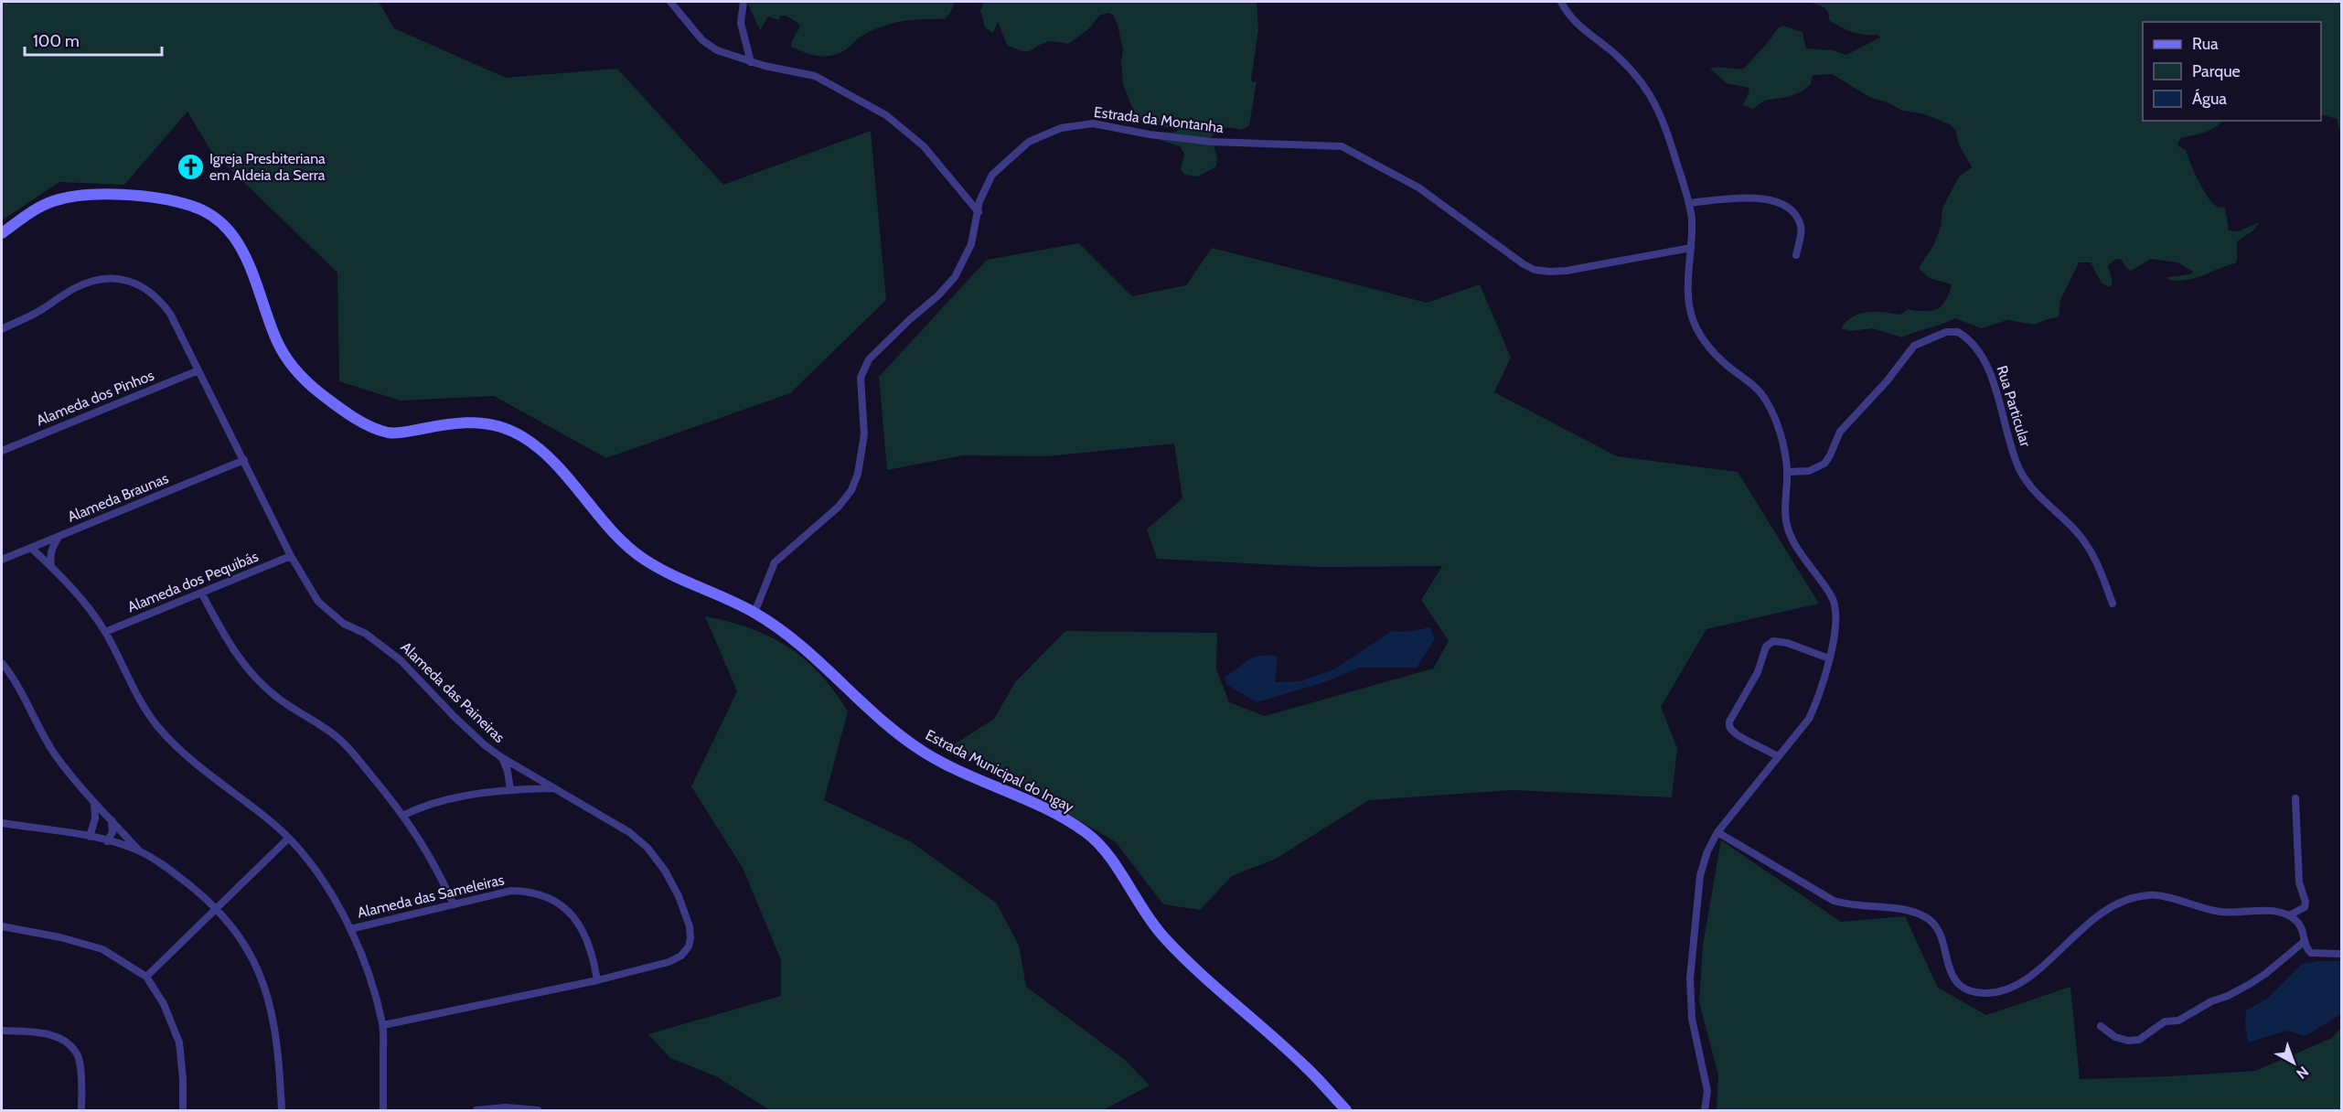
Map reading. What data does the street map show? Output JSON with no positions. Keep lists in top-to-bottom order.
{
  "streets": {
    "street": [
      "Estrada da Montanha",
      "Alameda dos Pinhos",
      "Rua Particular",
      "Alameda Braunas",
      "Alameda dos Pequibás",
      "Alameda das Paineiras",
      "Estrada Municipal do Ingay",
      "Alameda das Sameleiras"
    ]
  },
  "crossings": [
    ["Estrada da Montanha", "Estrada Municipal do Ingay"],
    ["Alameda dos Pinhos", "Alameda das Paineiras"],
    ["Alameda Braunas", "Alameda das Paineiras"],
    ["Alameda dos Pequibás", "Alameda das Paineiras"],
    ["Alameda das Paineiras", "Alameda das Sameleiras"]
  ],
  "places": {
    "church": ["Igreja Presbiteriana em Aldeia da Serra"]
  },
  "legend": ["Rua", "Parque", "Água"],
  "scale_bar": "100 m",
  "north": "bottom right"
}
